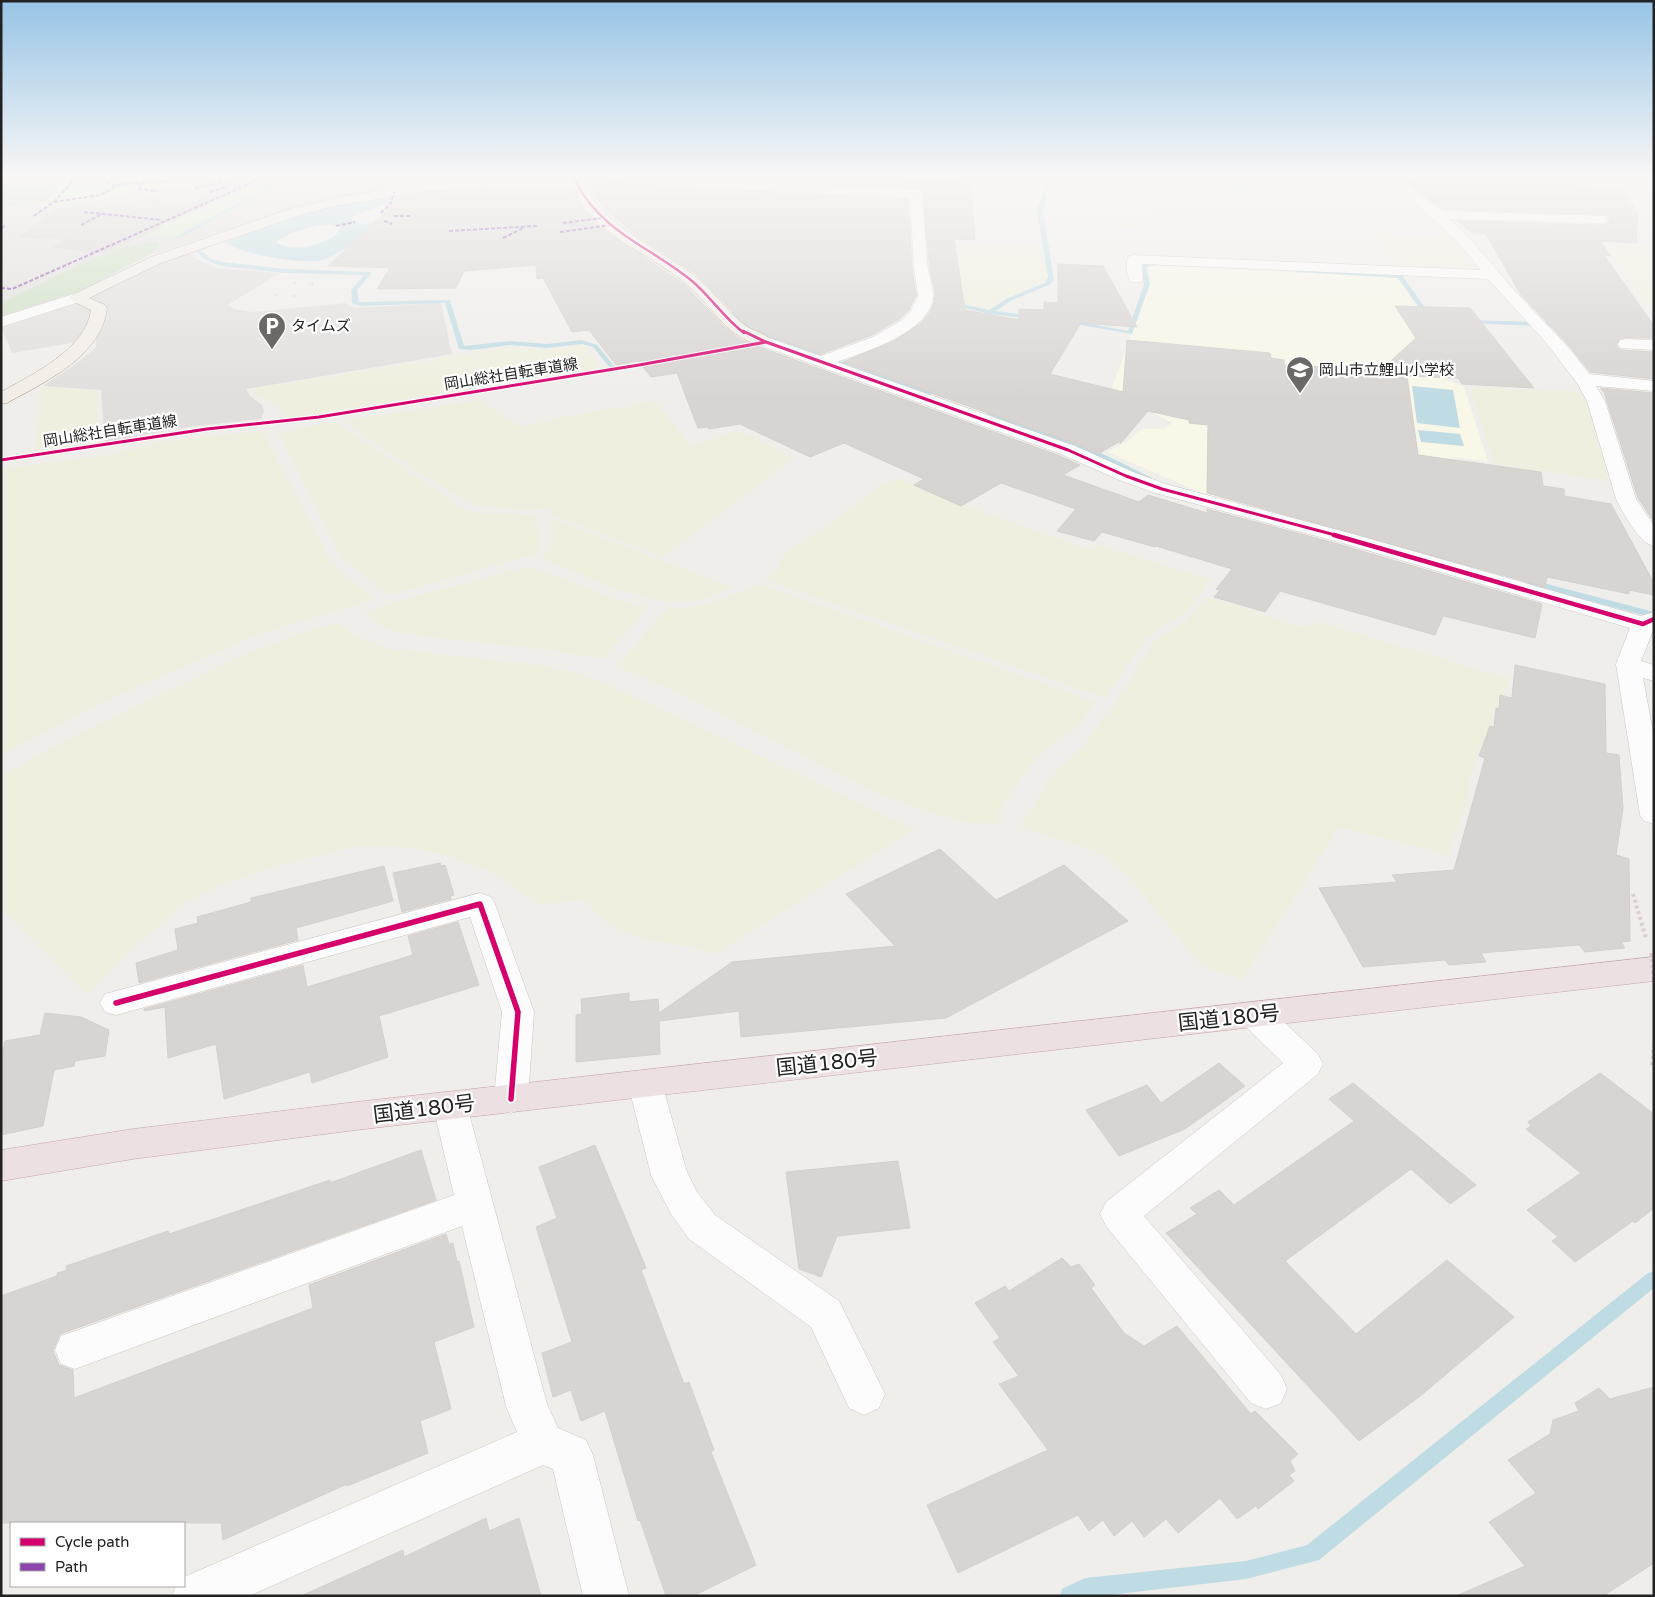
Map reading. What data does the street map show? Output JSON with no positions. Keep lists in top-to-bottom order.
{
  "streets": {
    "highway": ["国道180号"],
    "cycle path": ["岡山総社自転車道線"]
  },
  "places": {
    "parking": ["タイムズ"],
    "school or university": ["岡山市立鯉山小学校"]
  },
  "legend": ["Cycle path", "Path"]
}
